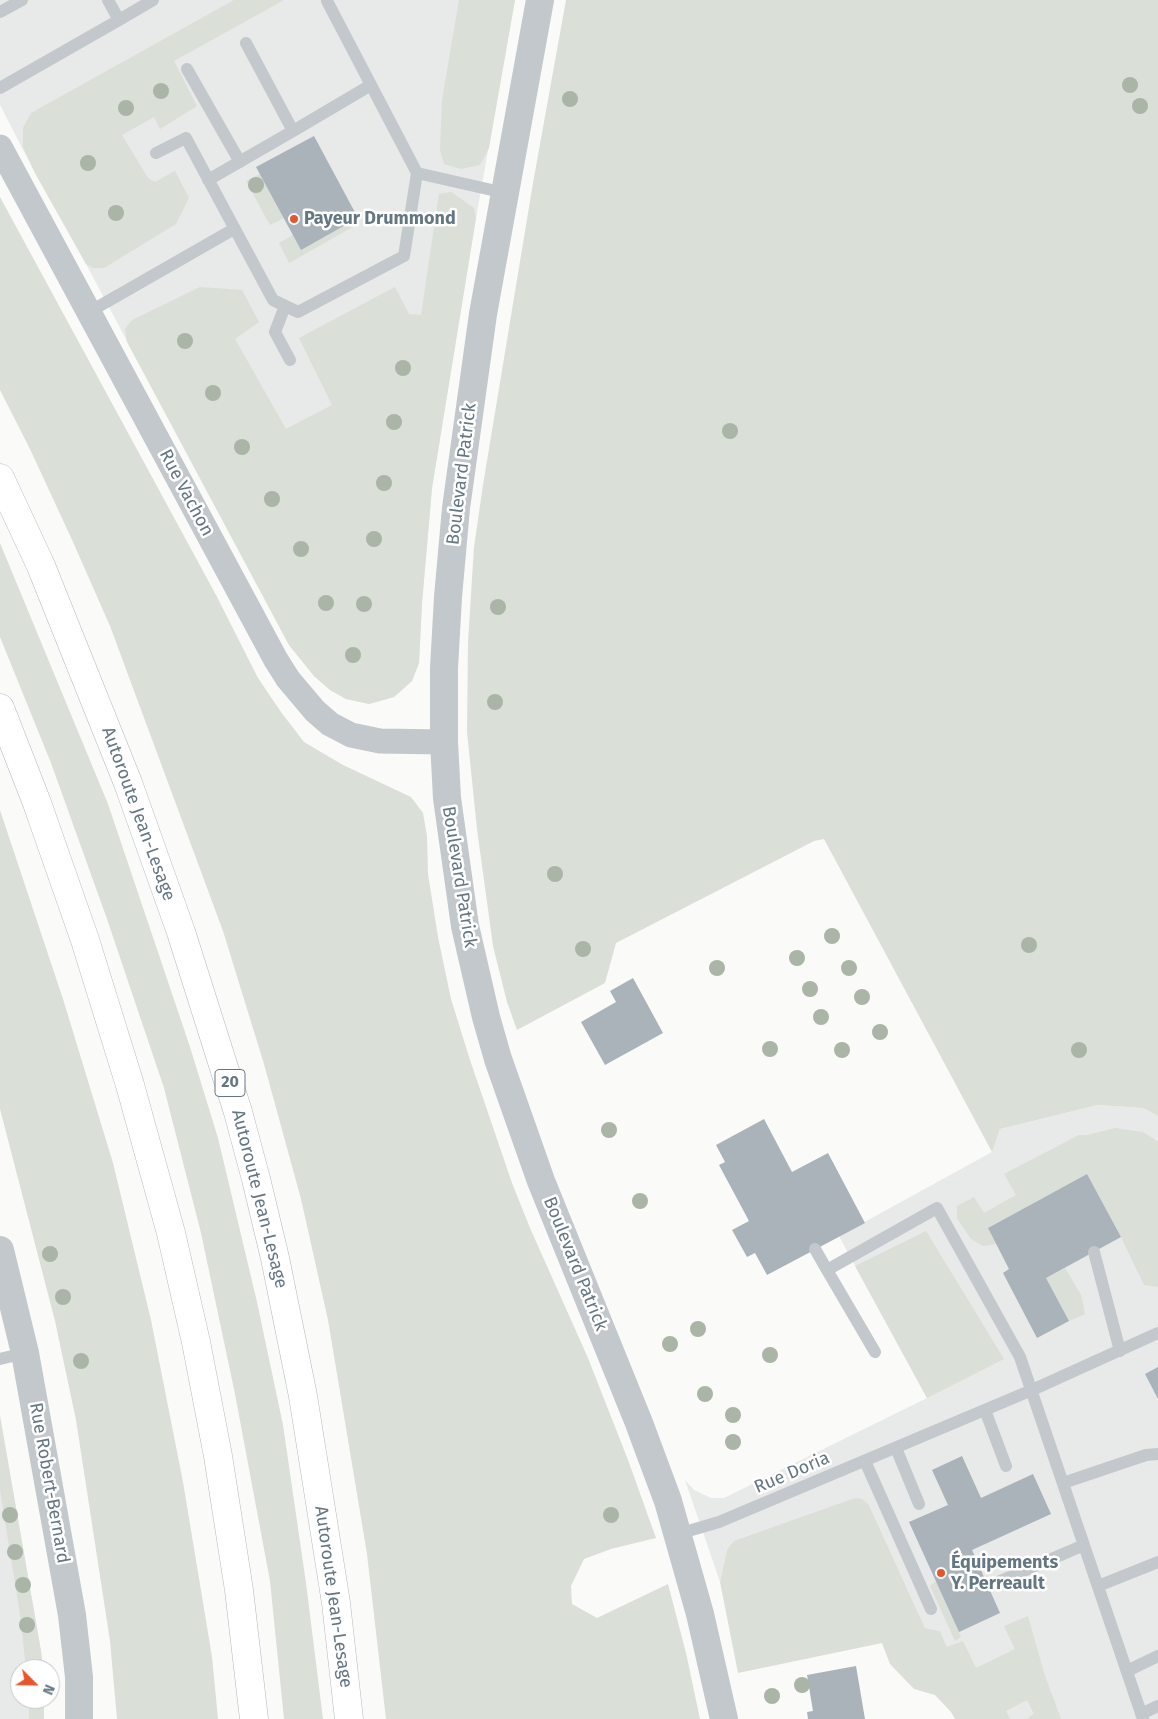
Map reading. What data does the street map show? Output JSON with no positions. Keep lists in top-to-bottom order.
{
  "streets": {
    "highway": ["Autoroute Jean-Lesage", "20"],
    "street": ["Boulevard Patrick", "Rue Vachon", "Rue Robert-Bernard"],
    "lane": ["Rue Doria"]
  },
  "crossings": [
    ["Boulevard Patrick", "Rue Vachon"],
    ["Boulevard Patrick", "Rue Doria"]
  ],
  "places": ["Payeur Drummond", "Équipements Y. Perreault"],
  "north": "bottom right"
}
